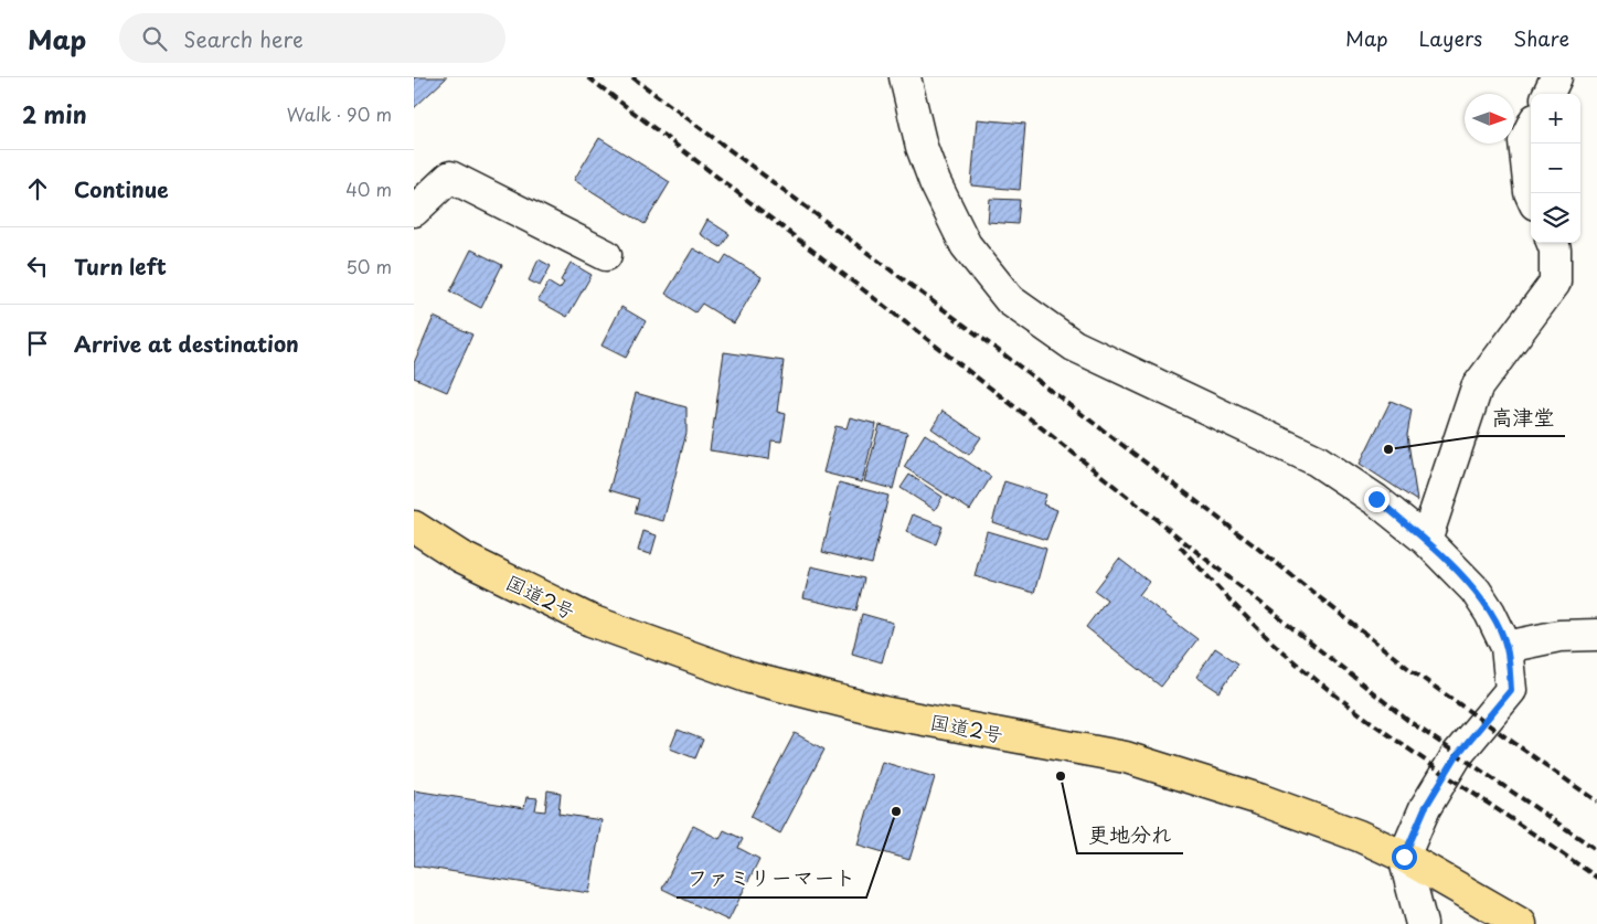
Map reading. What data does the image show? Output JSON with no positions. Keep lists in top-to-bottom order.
{
  "streets": {
    "highway": ["国道2号"]
  },
  "places": ["高津堂", "更地分れ", "ファミリーマート"],
  "north": "right",
  "page": {
    "header": "Map",
    "search": "Search here",
    "nav": ["Map", "Layers", "Share"],
    "heading": ["2 min", "Walk · 90 m"],
    "map_buttons": ["+", "−"],
    "list": [
      ["Continue", "40 m"],
      ["Turn left", "50 m"],
      "Arrive at destination"
    ]
  }
}
